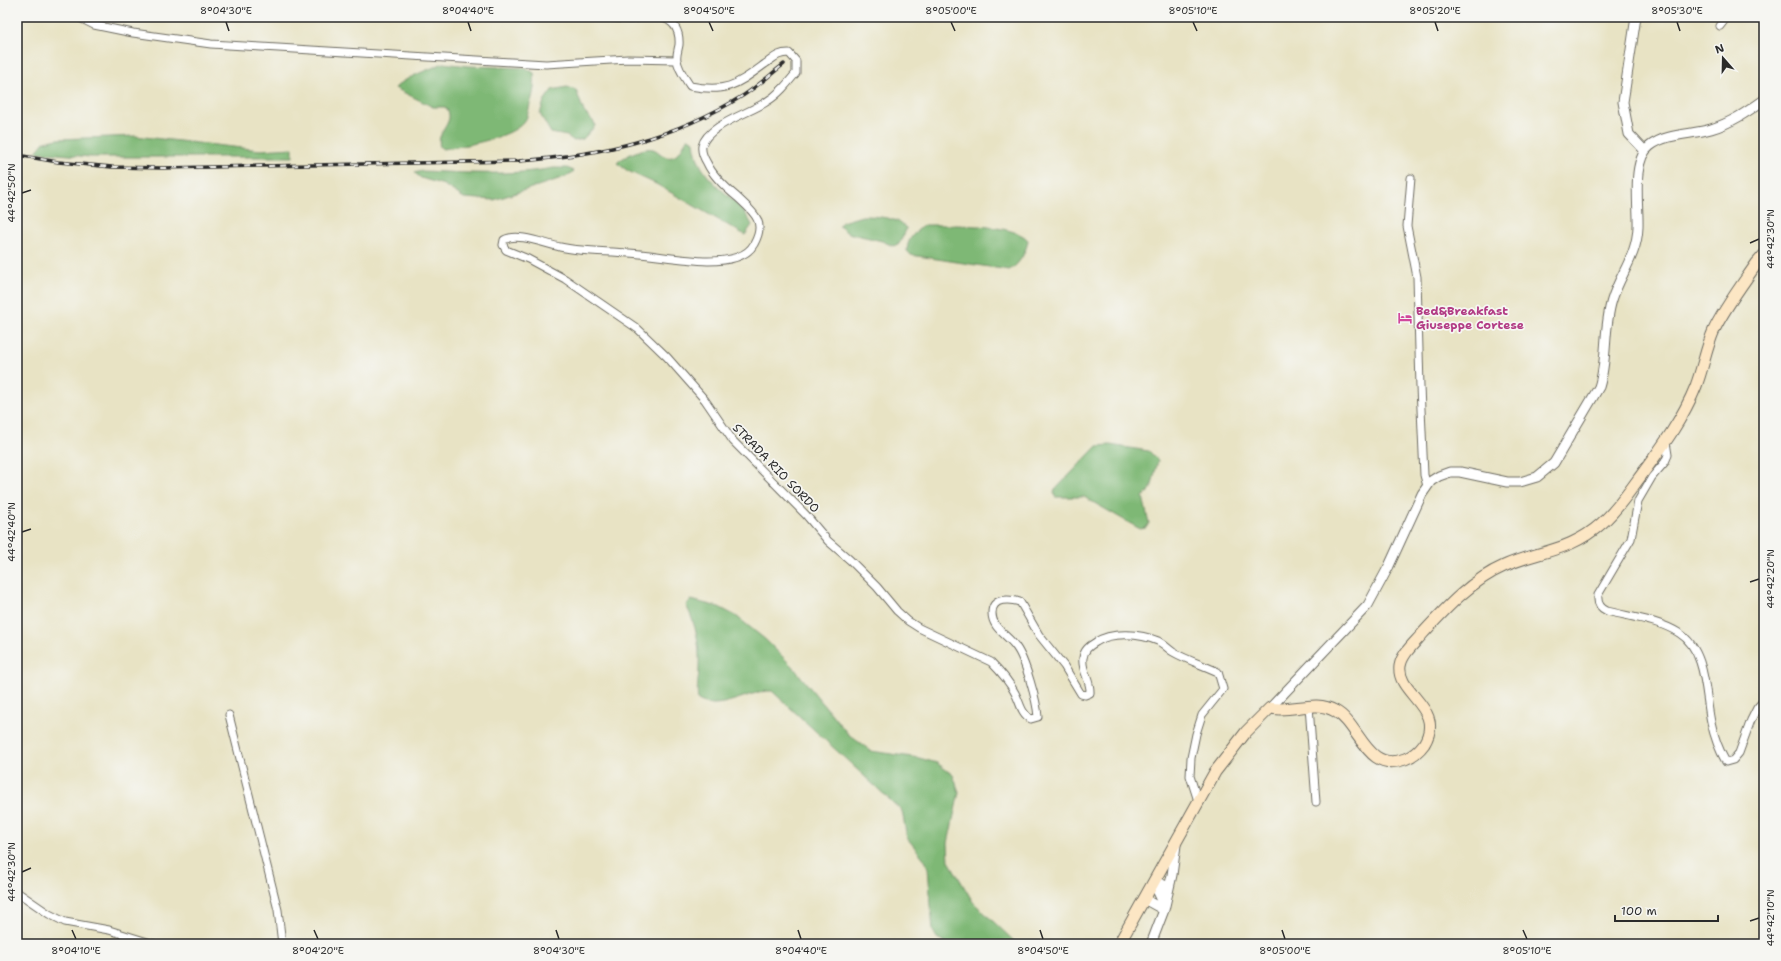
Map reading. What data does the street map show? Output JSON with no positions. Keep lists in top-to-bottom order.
{
  "streets": {
    "street": ["STRADA RIO SORDO"]
  },
  "places": {
    "hotel": ["Bed&Breakfast Giuseppe Cortese"]
  },
  "scale_bar": "100 m",
  "north": "top",
  "coordinates": [
    "8°04'30\"E",
    "8°04'40\"E",
    "8°04'50\"E",
    "8°05'00\"E",
    "8°05'10\"E",
    "8°05'20\"E",
    "8°05'30\"E",
    "44°42'50\"N",
    "44°42'30\"N",
    "44°42'40\"N",
    "44°42'20\"N",
    "44°42'10\"N",
    "8°04'10\"E",
    "8°04'20\"E"
  ]
}
